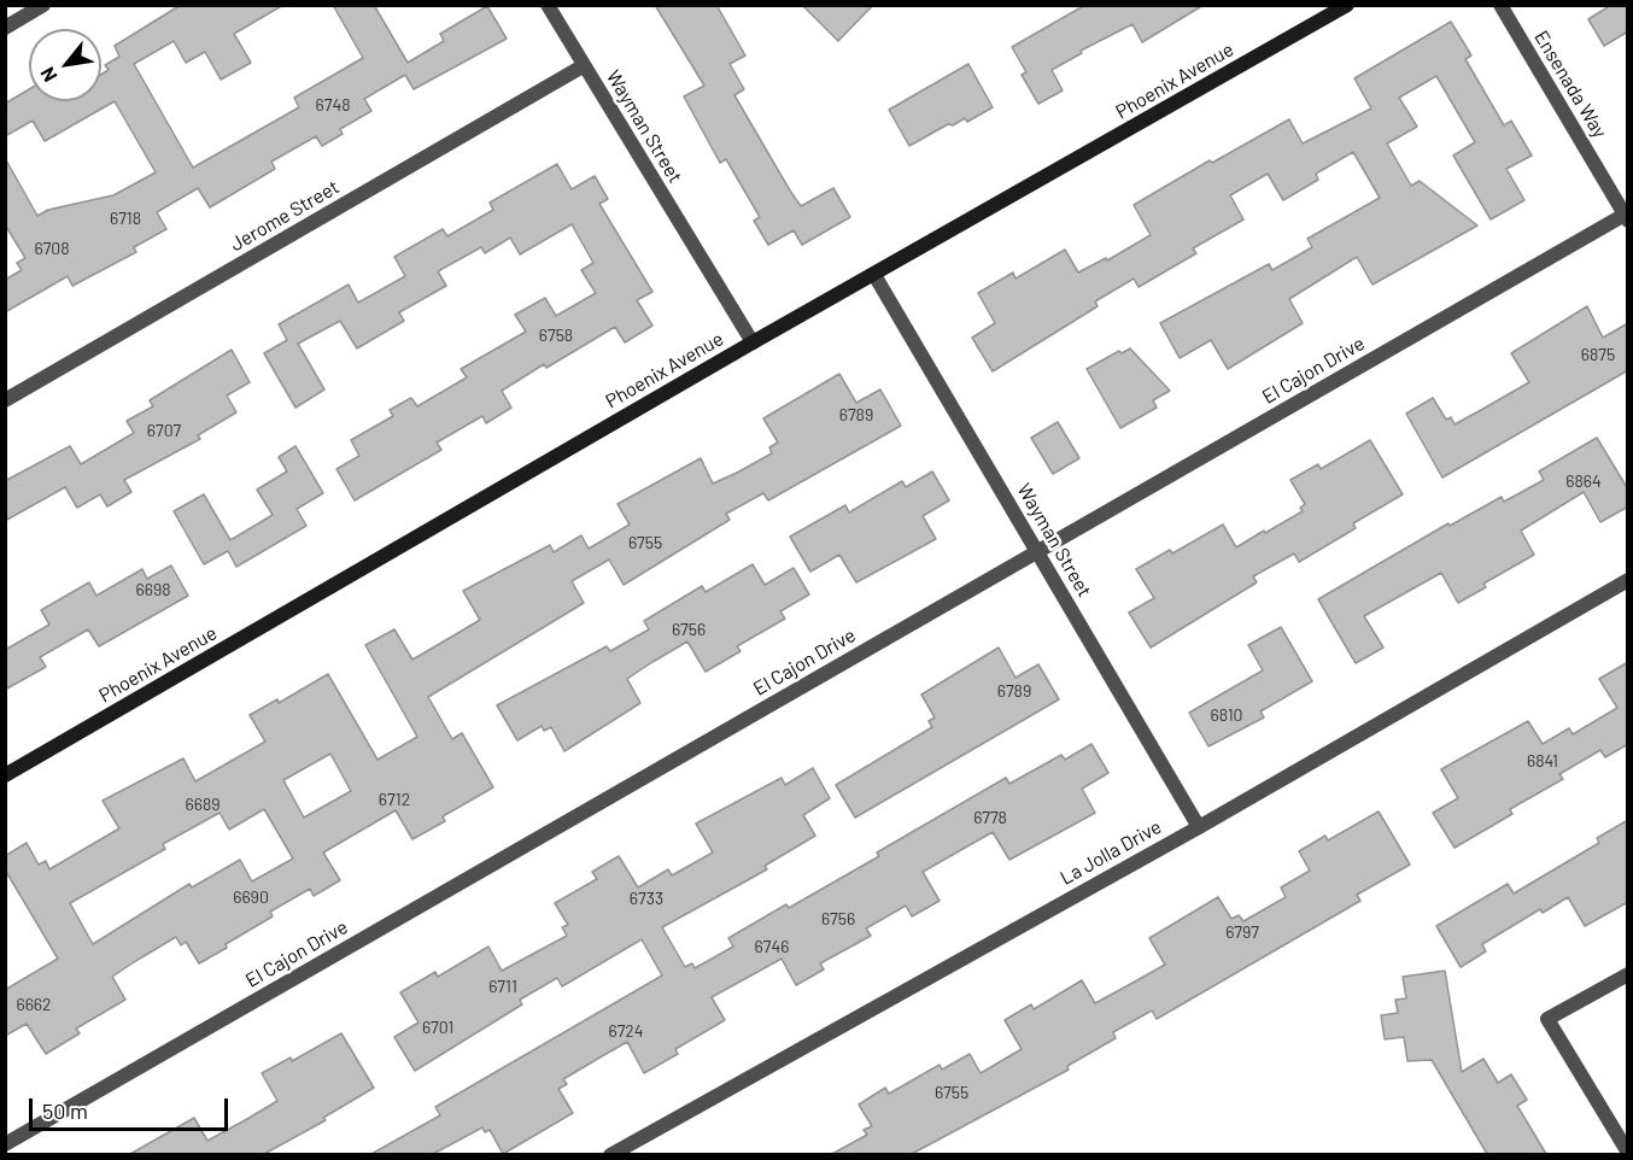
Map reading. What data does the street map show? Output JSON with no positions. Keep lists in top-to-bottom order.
{
  "streets": {
    "street": [
      "Phoenix Avenue",
      "Ensenada Way",
      "Wayman Street",
      "Jerome Street",
      "El Cajon Drive",
      "La Jolla Drive"
    ]
  },
  "crossings": [
    ["Phoenix Avenue", "Wayman Street"],
    ["Ensenada Way", "El Cajon Drive"],
    ["Wayman Street", "Jerome Street"],
    ["Wayman Street", "El Cajon Drive"],
    ["Wayman Street", "La Jolla Drive"]
  ],
  "house_numbers": [
    "6748",
    "6718",
    "6708",
    "6758",
    "6875",
    "6789",
    "6707",
    "6864",
    "6755",
    "6698",
    "6756",
    "6789",
    "6810",
    "6841",
    "6712",
    "6689",
    "6778",
    "6690",
    "6733",
    "6756",
    "6797",
    "6746",
    "6711",
    "6662",
    "6701",
    "6724",
    "6755"
  ],
  "scale_bar": "50 m",
  "north": "bottom left"
}
